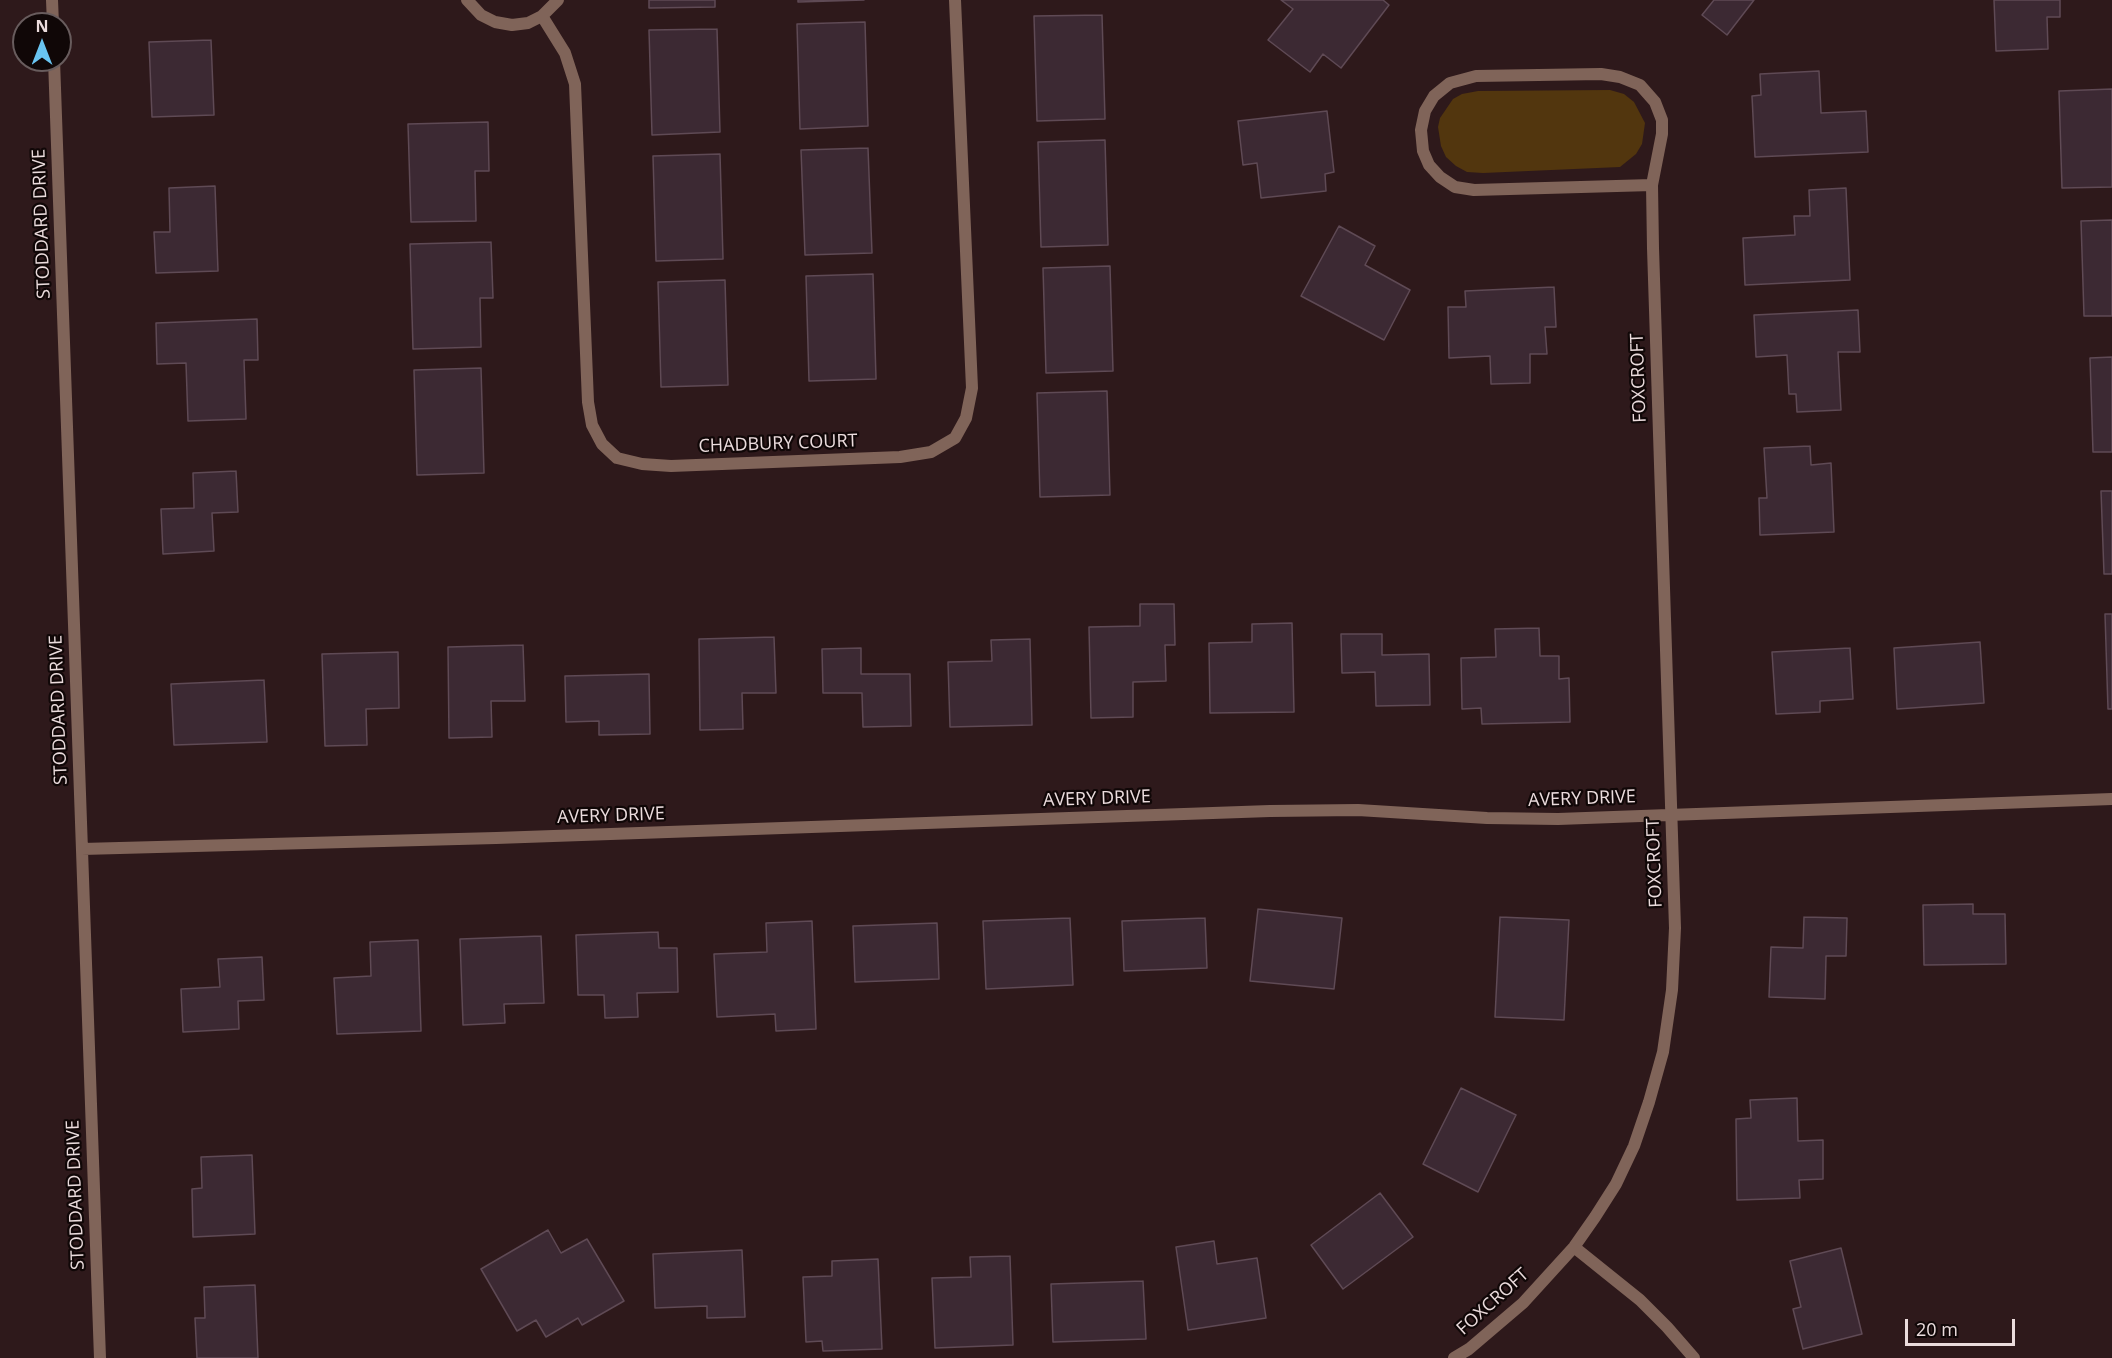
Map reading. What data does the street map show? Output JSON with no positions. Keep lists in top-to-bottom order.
{
  "streets": {
    "street": [
      "STODDARD DRIVE",
      "FOXCROFT",
      "CHADBURY COURT",
      "AVERY DRIVE"
    ]
  },
  "crossings": [
    ["STODDARD DRIVE", "AVERY DRIVE"],
    ["FOXCROFT", "AVERY DRIVE"]
  ],
  "scale_bar": "20 m",
  "north": "top"
}
